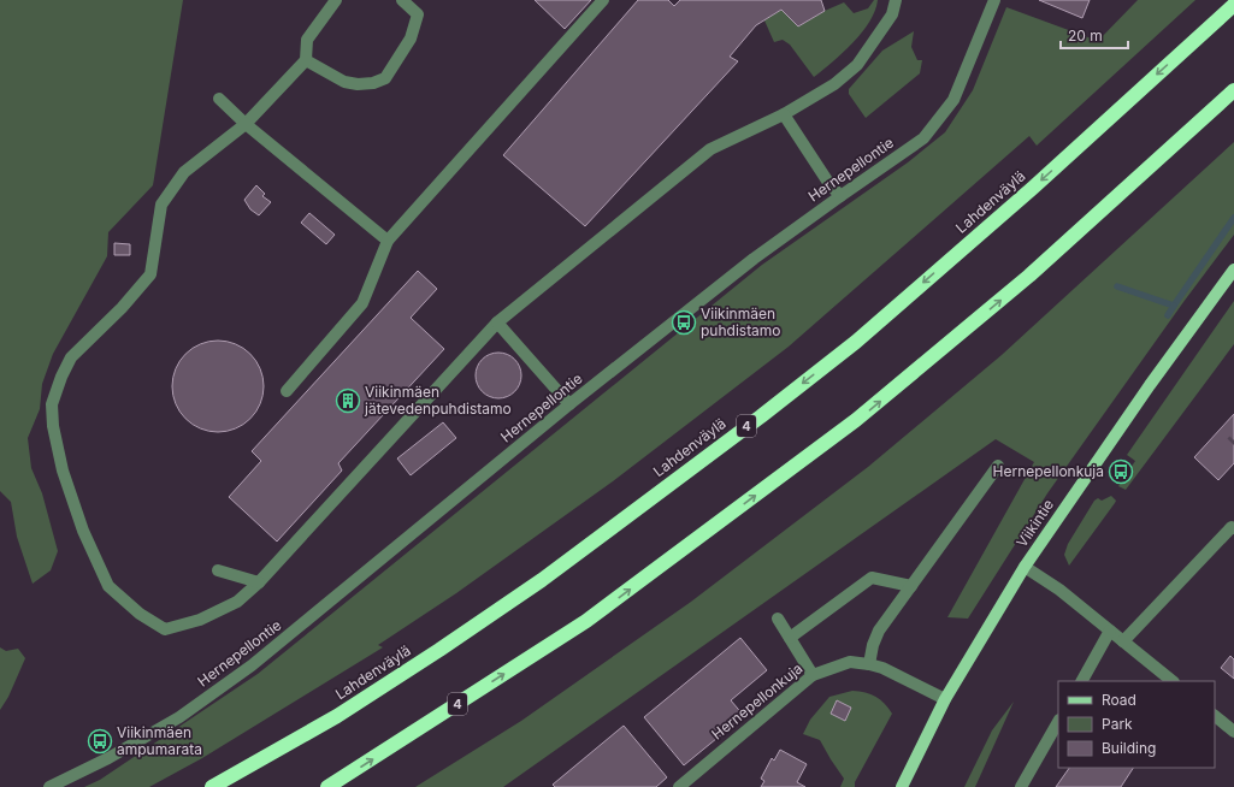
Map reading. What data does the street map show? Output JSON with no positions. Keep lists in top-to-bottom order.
{
  "streets": {
    "highway": ["Lahdenväylä", "4"],
    "main road": ["Viikintie"],
    "street": ["Hernepellontie", "Hernepellonkuja"]
  },
  "crossings": [
    ["Viikintie", "Hernepellonkuja"]
  ],
  "places": {
    "bus stop": ["Viikinmäen puhdistamo", "Hernepellonkuja", "Viikinmäen ampumarata"],
    "building": ["Viikinmäen jätevedenpuhdistamo"]
  },
  "legend": ["Road", "Park", "Building"],
  "scale_bar": "20 m"
}
